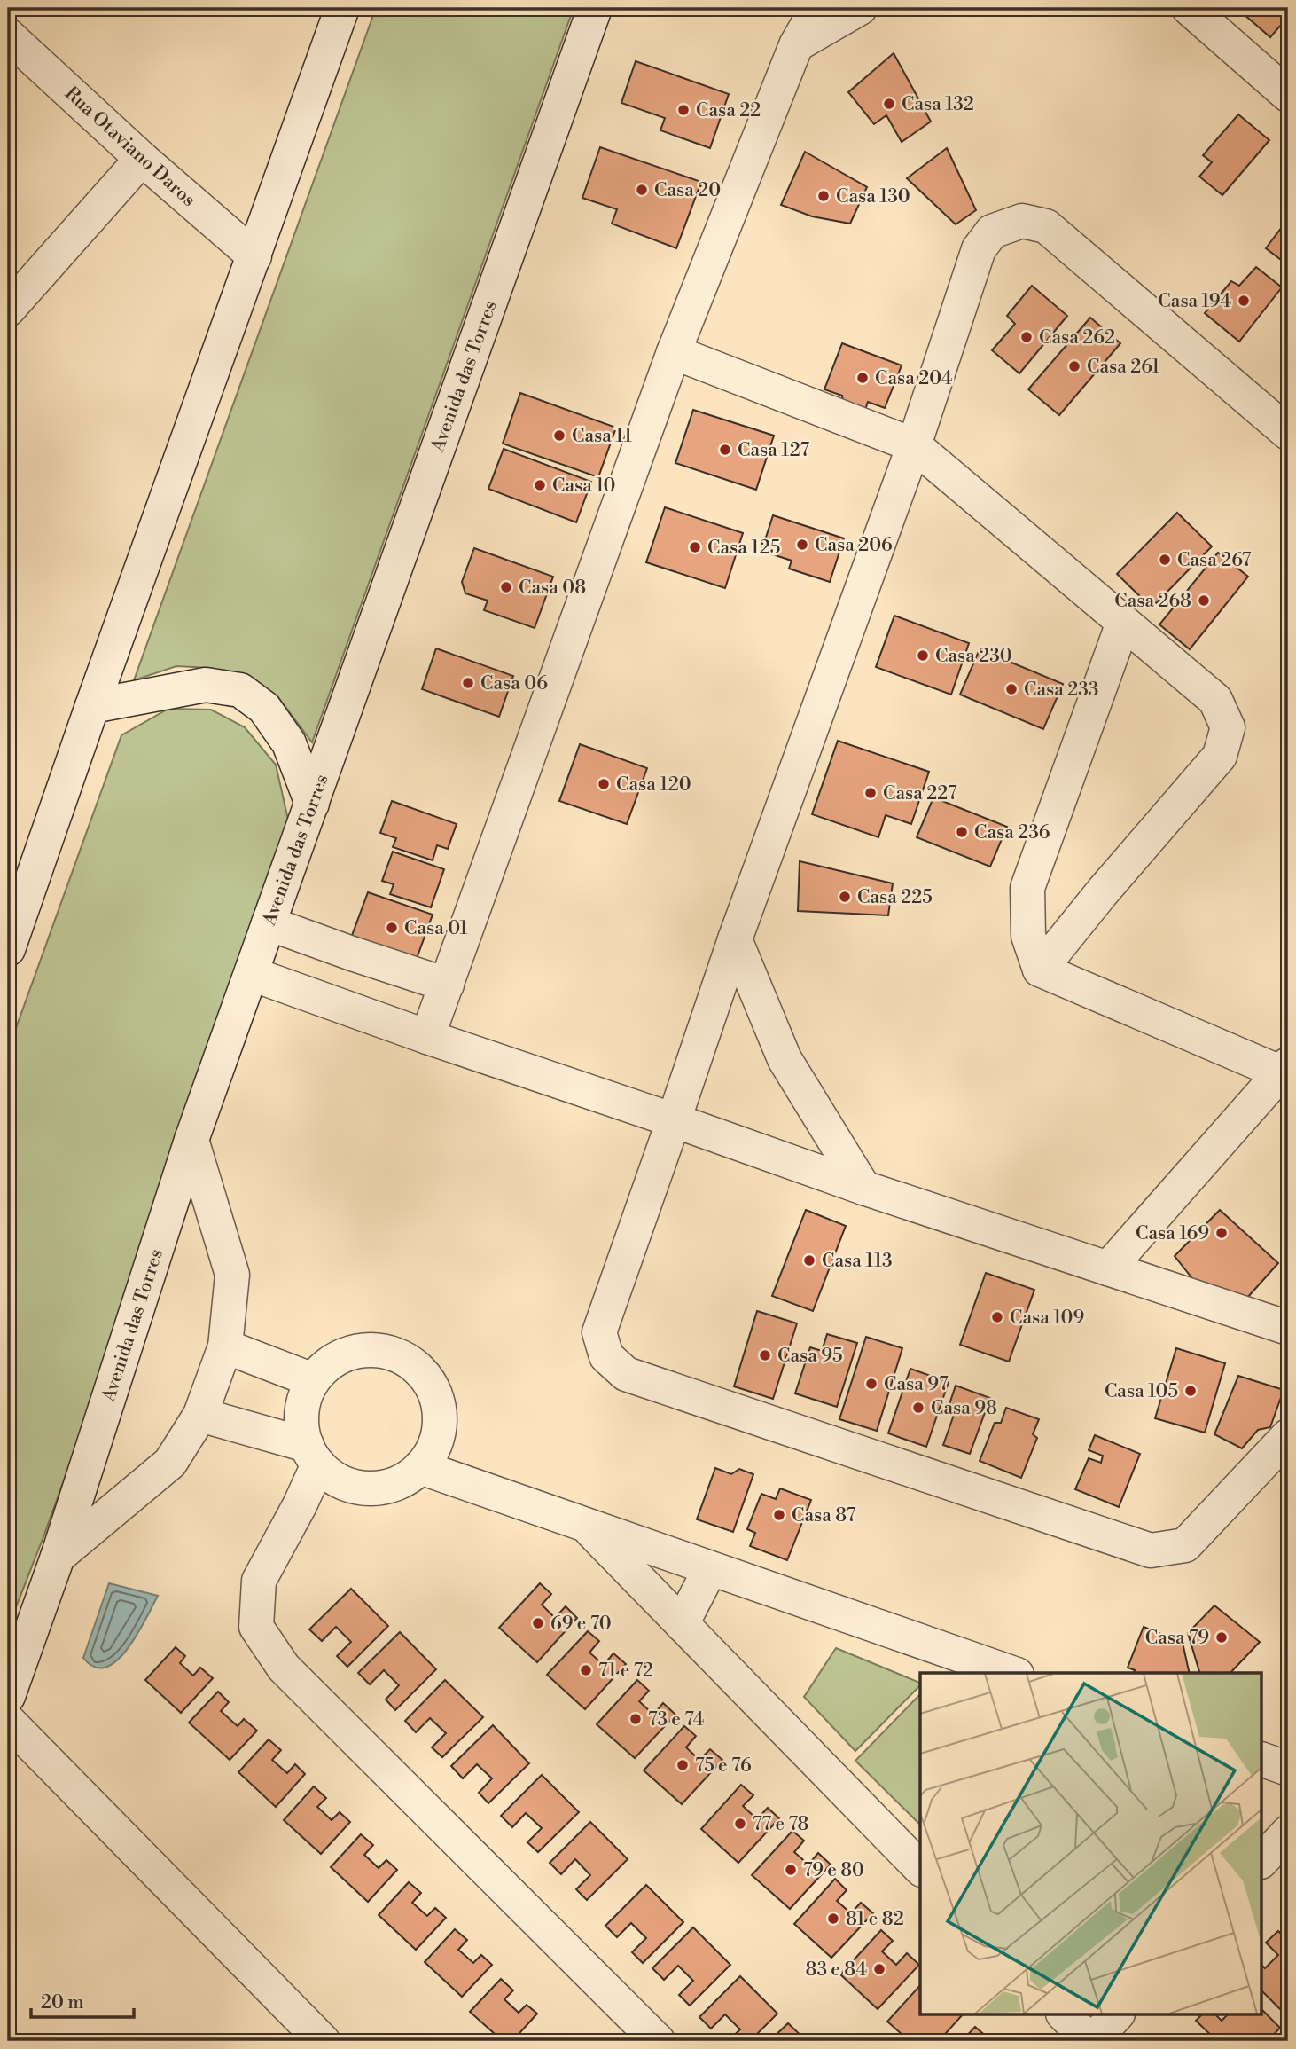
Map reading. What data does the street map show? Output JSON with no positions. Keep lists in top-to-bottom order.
{
  "streets": {
    "street": ["Rua Otaviano Daros", "Avenida das Torres"]
  },
  "places": [
    "Casa 132",
    "Casa 22",
    "Casa 20",
    "Casa 130",
    "Casa 194",
    "Casa 262",
    "Casa 261",
    "Casa 204",
    "Casa 11",
    "Casa 127",
    "Casa 10",
    "Casa 206",
    "Casa 125",
    "Casa 267",
    "Casa 08",
    "Casa 268",
    "Casa 230",
    "Casa 06",
    "Casa 233",
    "Casa 120",
    "Casa 227",
    "Casa 236",
    "Casa 225",
    "Casa 01",
    "Casa 169",
    "Casa 113",
    "Casa 109",
    "Casa 95",
    "Casa 97",
    "Casa 105",
    "Casa 98",
    "Casa 87",
    "69 e 70",
    "Casa 79",
    "71 e 72",
    "73 e 74",
    "75 e 76",
    "77 e 78",
    "79 e 80",
    "81 e 82",
    "83 e 84"
  ],
  "scale_bar": "20 m"
}
